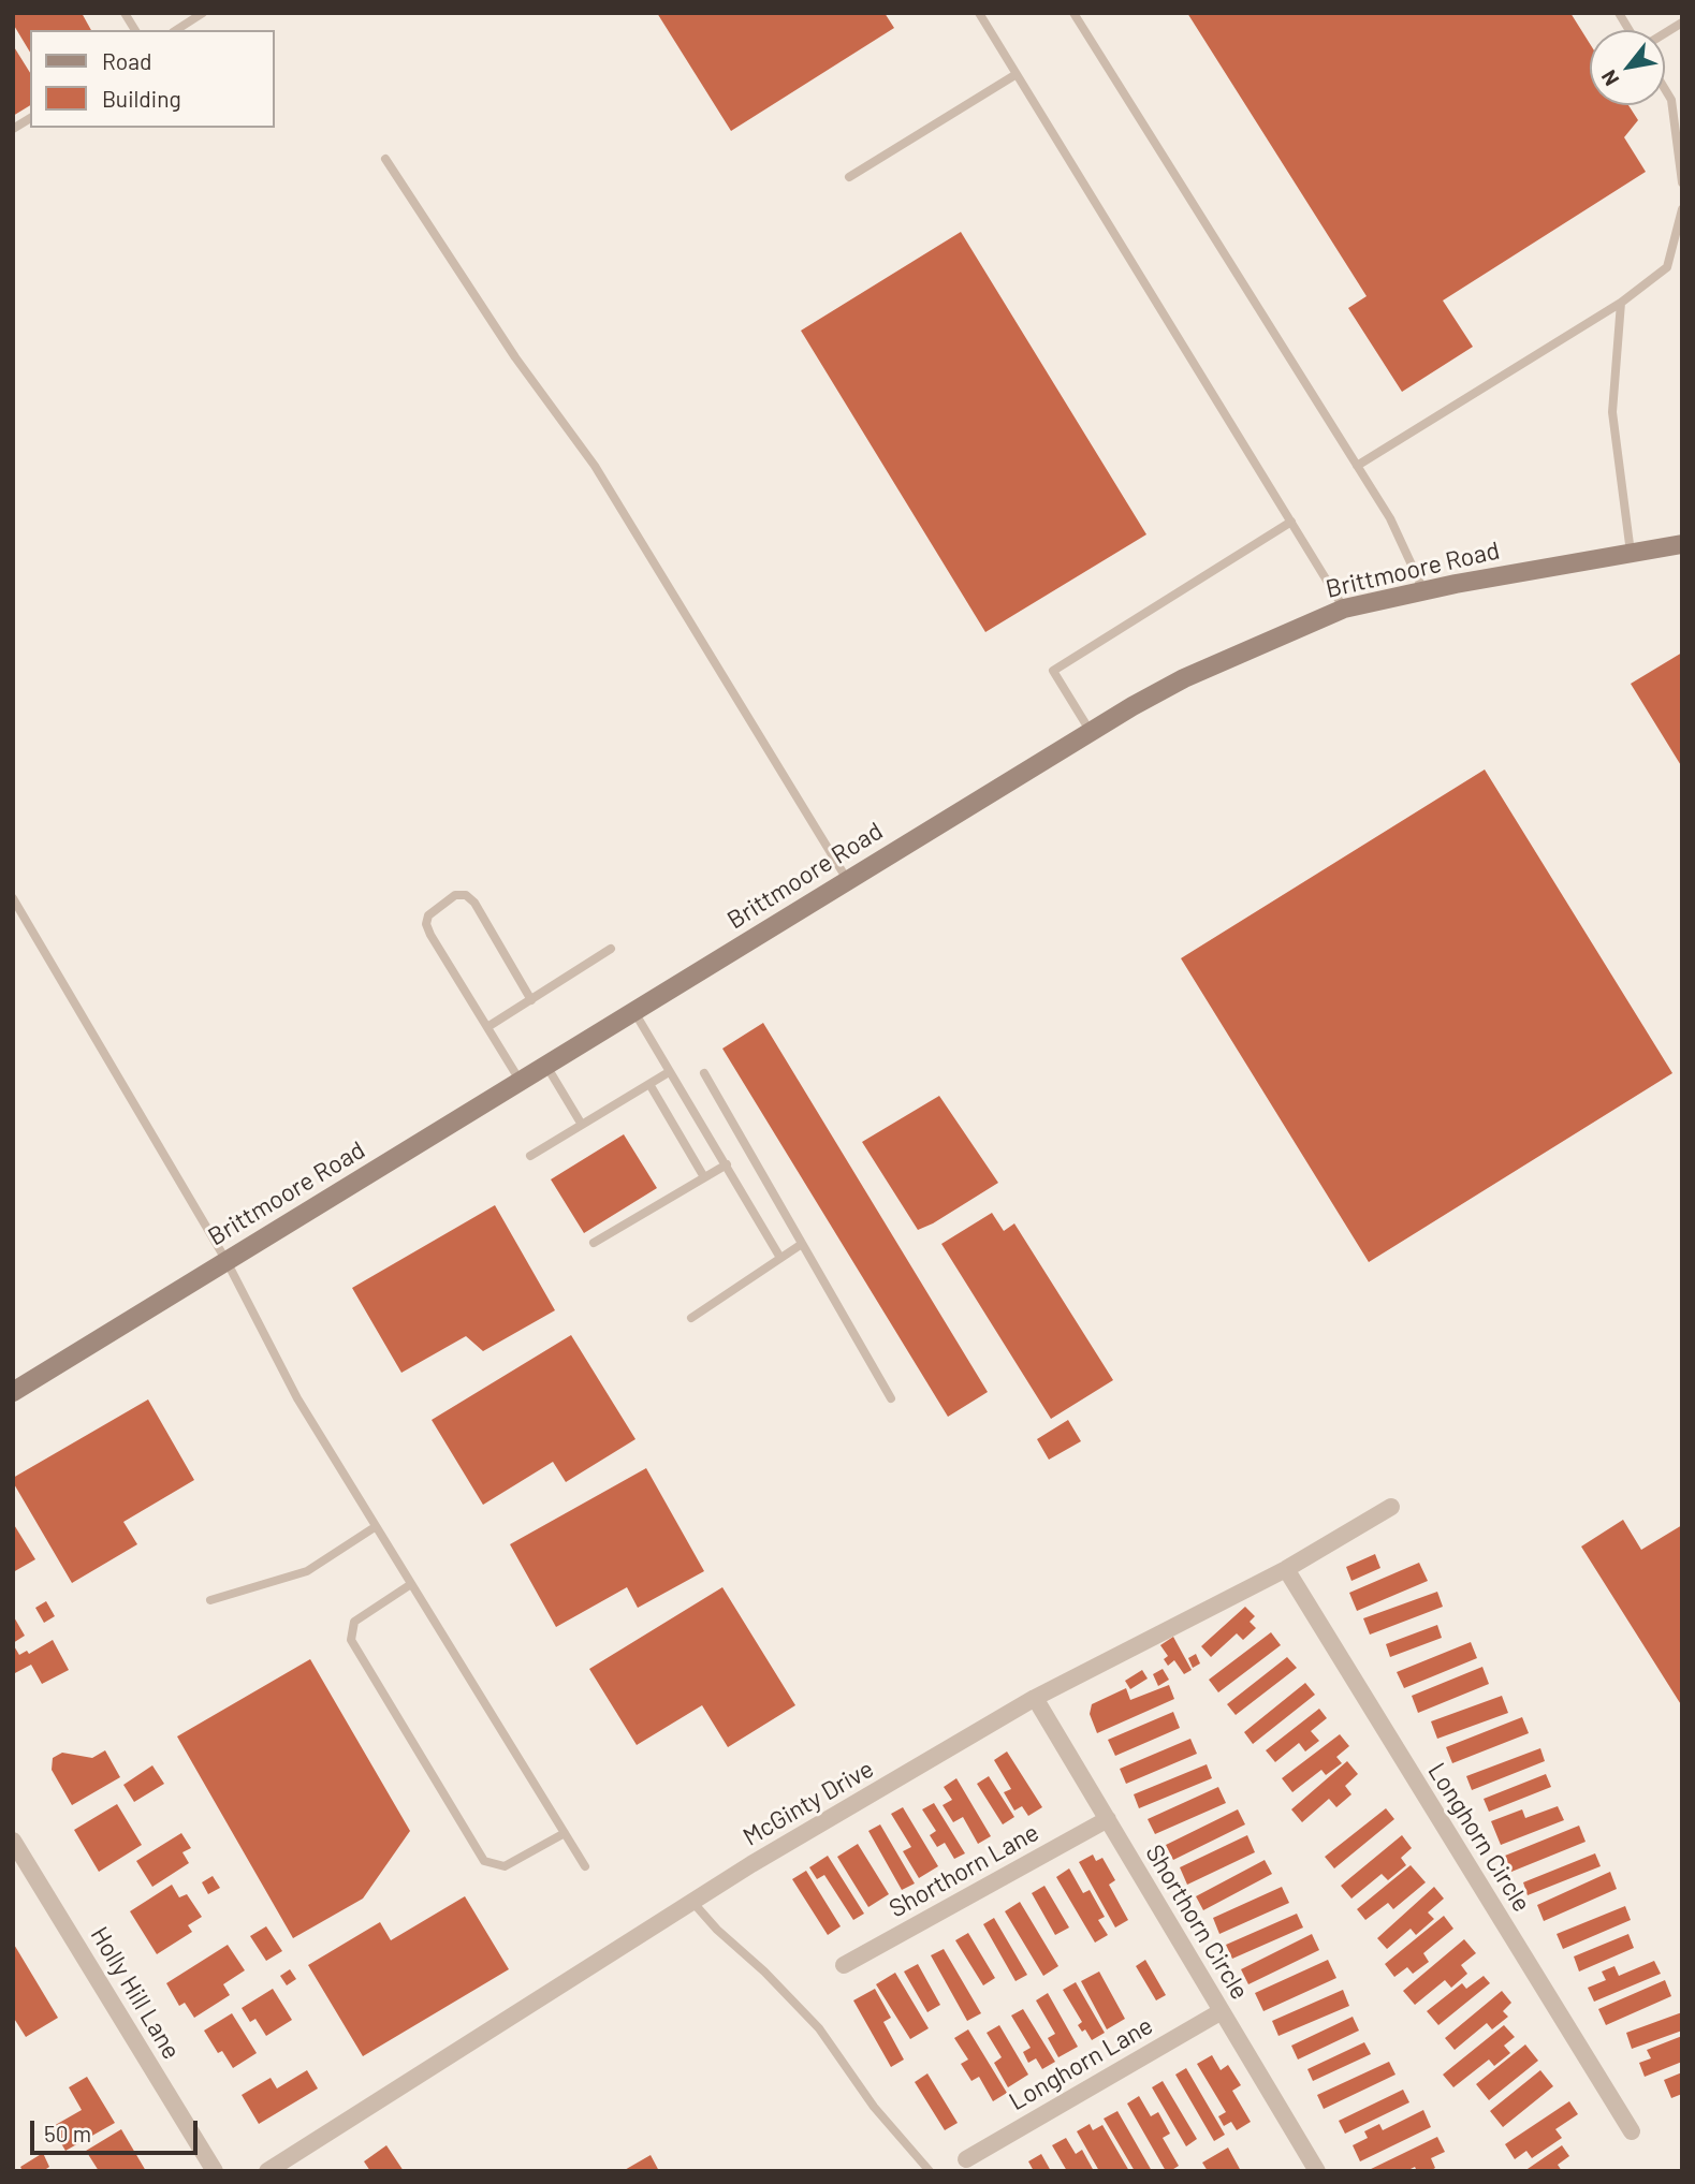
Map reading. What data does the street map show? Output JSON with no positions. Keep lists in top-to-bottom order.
{
  "streets": {
    "main road": ["Brittmoore Road"],
    "street": [
      "McGinty Drive",
      "Longhorn Circle",
      "Shorthorn Lane",
      "Shorthorn Circle",
      "Holly Hill Lane",
      "Longhorn Lane"
    ]
  },
  "crossings": [
    ["McGinty Drive", "Longhorn Circle"],
    ["McGinty Drive", "Shorthorn Circle"],
    ["Shorthorn Lane", "Shorthorn Circle"],
    ["Shorthorn Circle", "Longhorn Lane"]
  ],
  "legend": ["Road", "Building"],
  "scale_bar": "50 m",
  "north": "bottom left"
}
